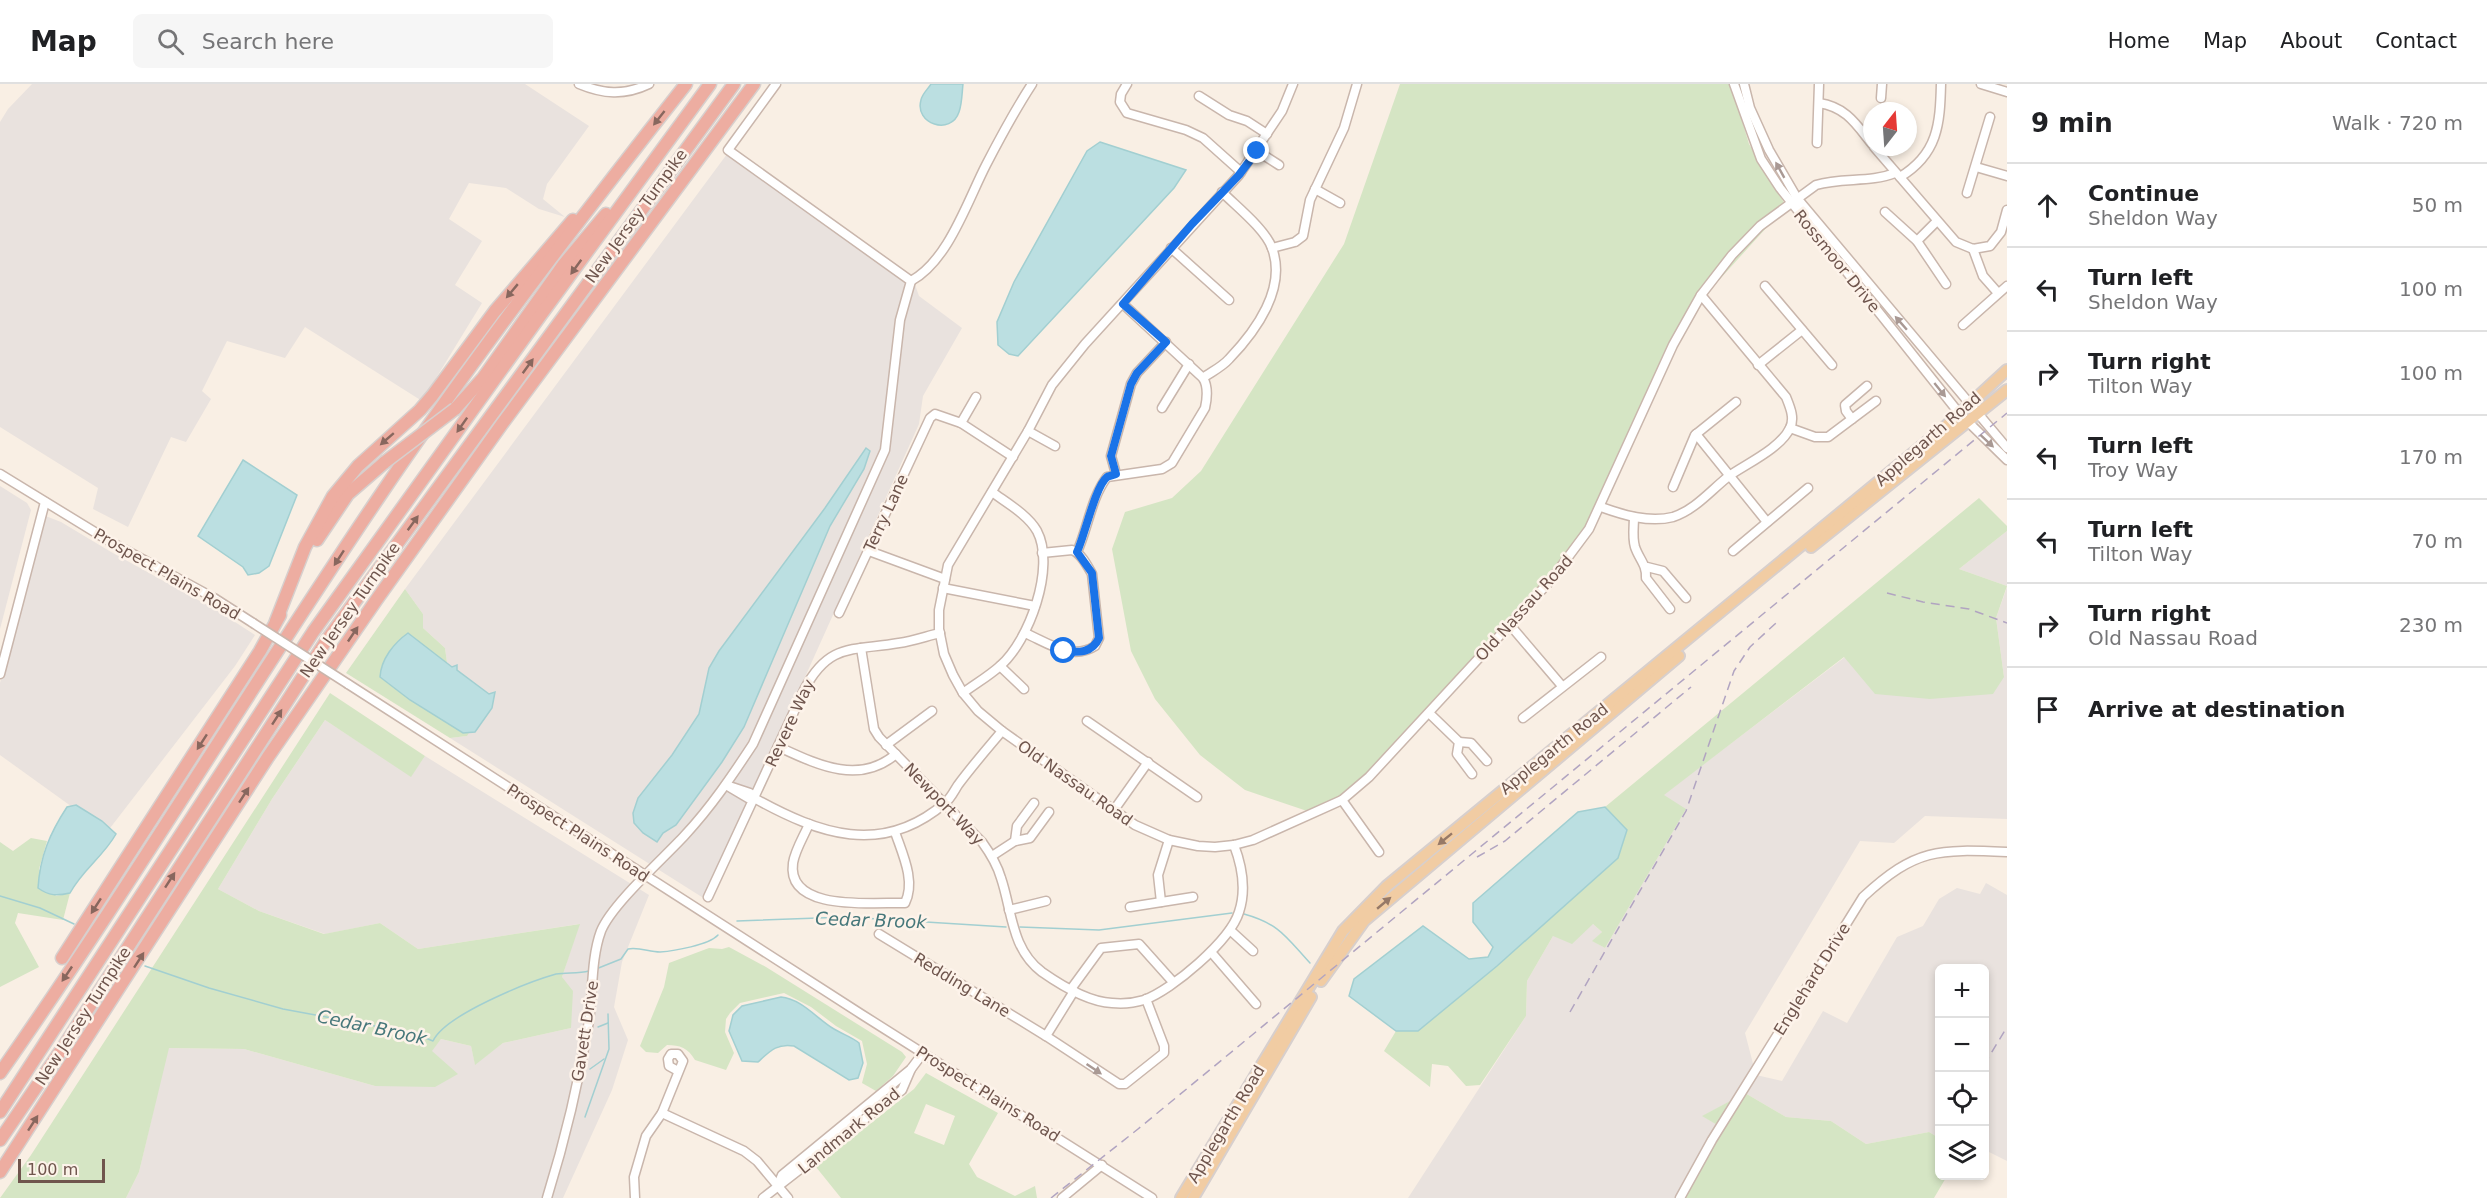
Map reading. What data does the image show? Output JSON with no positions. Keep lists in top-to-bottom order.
{
  "streets": {
    "highway": ["New Jersey Turnpike"],
    "main road": ["Applegarth Road"],
    "street": [
      "Rossmoor Drive",
      "Terry Lane",
      "Prospect Plains Road",
      "Old Nassau Road",
      "Revere Way",
      "Newport Way",
      "Englehard Drive",
      "Redding Lane",
      "Gavett Drive",
      "Landmark Road"
    ]
  },
  "crossings": [
    ["Rossmoor Drive", "Applegarth Road"],
    ["Rossmoor Drive", "Old Nassau Road"],
    ["Prospect Plains Road", "Gavett Drive"],
    ["Prospect Plains Road", "Landmark Road"],
    ["Old Nassau Road", "Revere Way"],
    ["Old Nassau Road", "Newport Way"],
    ["Revere Way", "Newport Way"],
    ["Newport Way", "Redding Lane"]
  ],
  "water": ["Cedar Brook"],
  "scale_bar": "100 m",
  "north": "top",
  "page": {
    "header": "Map",
    "search": "Search here",
    "nav": [
      "Home",
      "Map",
      "About",
      "Contact"
    ],
    "heading": ["9 min", "Walk · 720 m"],
    "list": [
      ["Continue", "Sheldon Way", "50 m"],
      ["Turn left", "Sheldon Way", "100 m"],
      ["Turn right", "Tilton Way", "100 m"],
      ["Turn left", "Troy Way", "170 m"],
      ["Turn left", "Tilton Way", "70 m"],
      ["Turn right", "Old Nassau Road", "230 m"],
      "Arrive at destination"
    ],
    "map_buttons": ["+", "−"],
    "scale": "100 m"
  }
}
